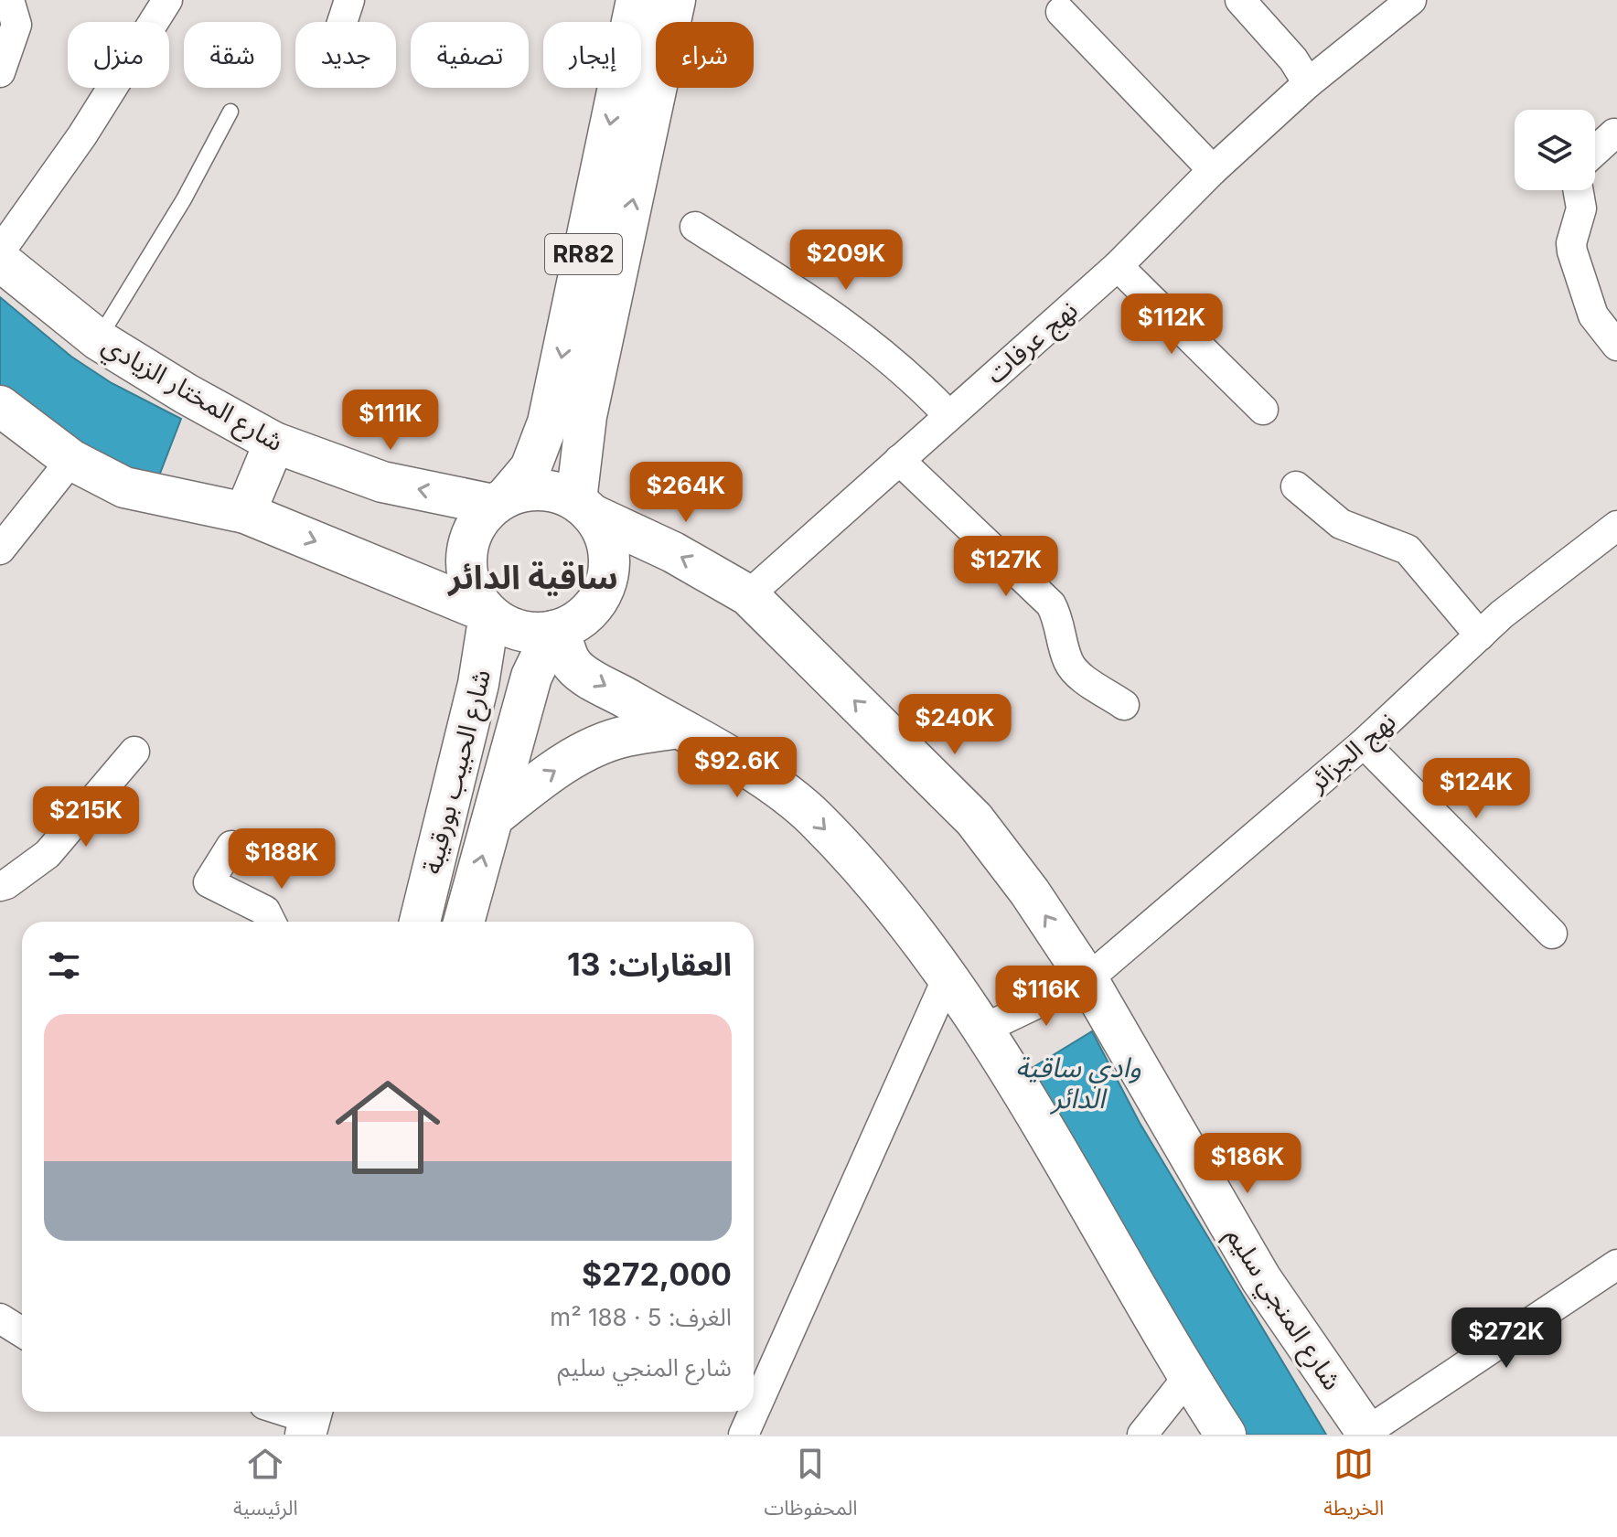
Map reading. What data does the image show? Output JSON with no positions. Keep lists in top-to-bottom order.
{
  "streets": {
    "main road": [
      "RR82",
      "شارع المختار الزيادي",
      "شارع الحبيب بورقيبة",
      "شارع المنجي سليم"
    ],
    "street": ["نهج عرفات", "نهج الجزائر"]
  },
  "crossings": [
    ["RR82", "شارع المختار الزيادي"],
    ["RR82", "شارع الحبيب بورقيبة"],
    ["RR82", "شارع المنجي سليم"],
    ["نهج عرفات", "شارع المنجي سليم"],
    ["شارع المختار الزيادي", "شارع الحبيب بورقيبة"],
    ["شارع المختار الزيادي", "شارع المنجي سليم"],
    ["نهج الجزائر", "شارع المنجي سليم"],
    ["شارع الحبيب بورقيبة", "شارع المنجي سليم"]
  ],
  "districts": ["ساقية الدائر"],
  "water": ["وادي ساقية الدائر"],
  "page": {
    "chip": [
      "شراء",
      "إيجار",
      "تصفية",
      "جديد",
      "شقة",
      "منزل"
    ],
    "price": [
      "$209K",
      "$112K",
      "$111K",
      "$264K",
      "$127K",
      "$240K",
      "$92.6K",
      "$124K",
      "$215K",
      "$188K",
      "$116K",
      "$186K",
      "$272K"
    ],
    "heading": "العقارات: 13",
    "list": [
      {
        "name": "$272,000",
        "note": "الغرف: 5 · 188 m² · شارع المنجي سليم"
      }
    ],
    "tabs": ["الخريطة", "المحفوظات", "الرئيسية"]
  }
}
